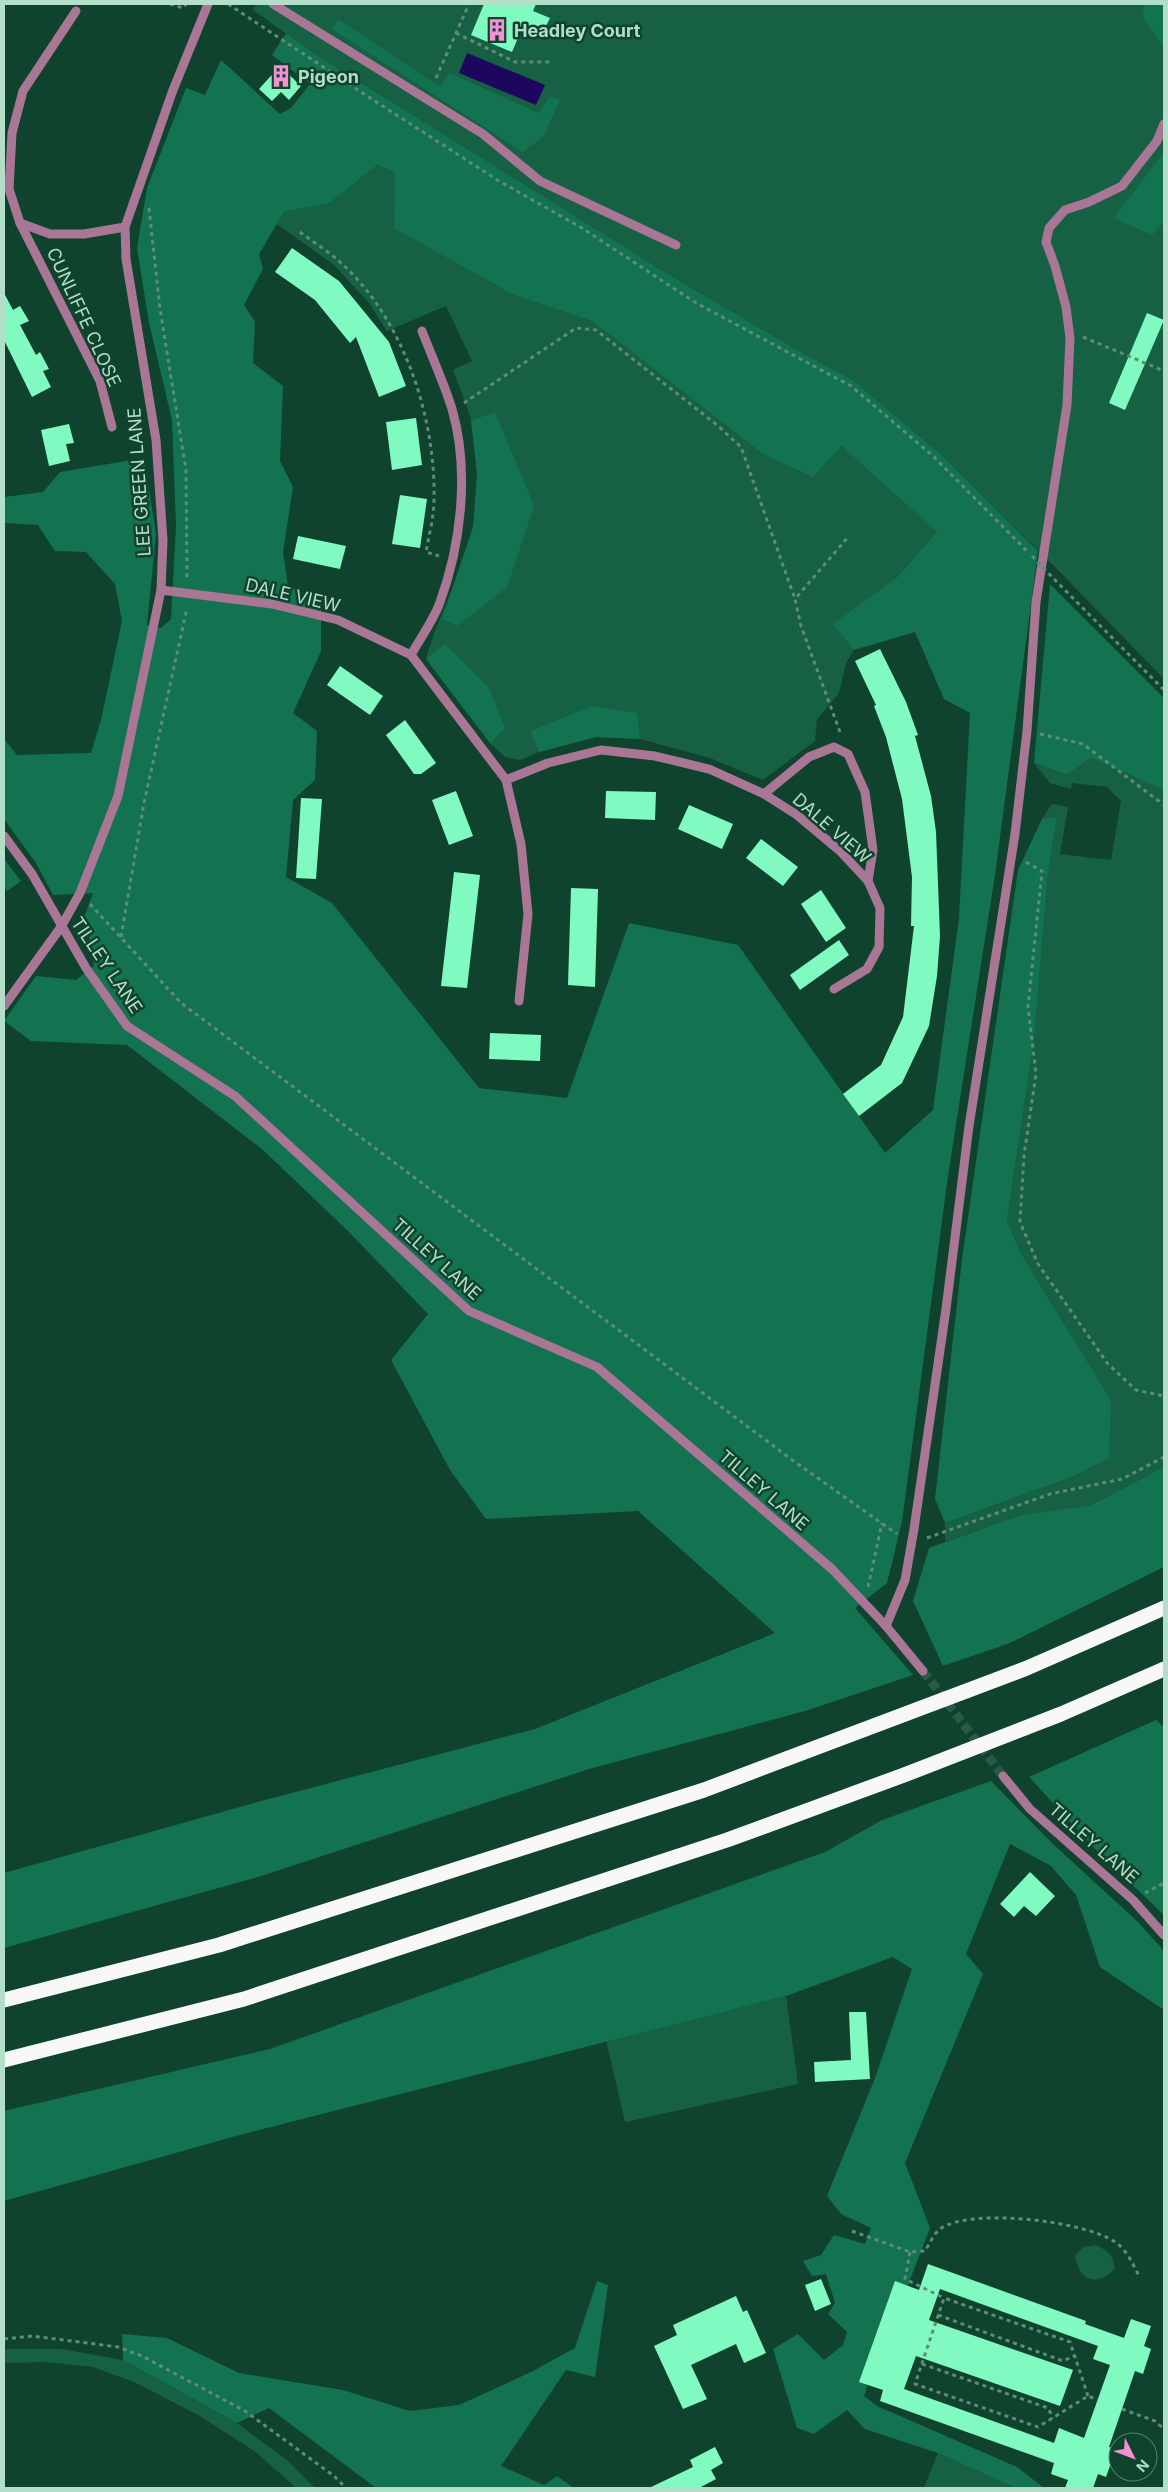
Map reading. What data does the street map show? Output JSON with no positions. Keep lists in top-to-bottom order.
{
  "streets": {
    "street": [
      "CUNLIFFE CLOSE",
      "LEE GREEN LANE",
      "DALE VIEW",
      "TILLEY LANE"
    ]
  },
  "crossings": [
    ["CUNLIFFE CLOSE", "LEE GREEN LANE"],
    ["LEE GREEN LANE", "DALE VIEW"],
    ["LEE GREEN LANE", "TILLEY LANE"]
  ],
  "places": {
    "building": ["Headley Court", "Pigeon"]
  },
  "north": "bottom right"
}
